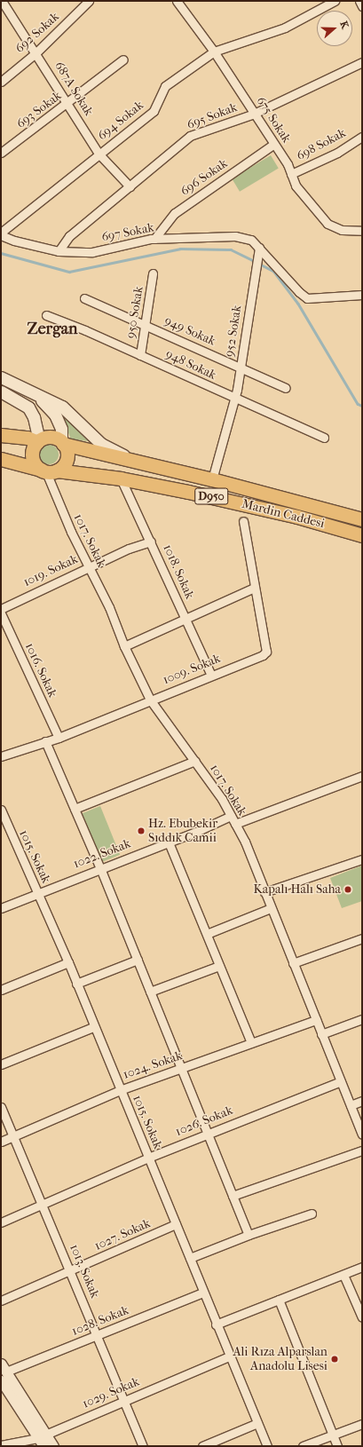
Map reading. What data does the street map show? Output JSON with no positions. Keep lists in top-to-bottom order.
{
  "streets": {
    "highway": ["D950", "Mardin Caddesi"],
    "street": [
      "692 Sokak",
      "687A Sokak",
      "693 Sokak",
      "695 Sokak",
      "675 Sokak",
      "694 Sokak",
      "698 Sokak",
      "696 Sokak",
      "697 Sokak",
      "950 Sokak",
      "949 Sokak",
      "952 Sokak",
      "948 Sokak",
      "1017. Sokak",
      "1019. Sokak",
      "1018. Sokak",
      "1009. Sokak",
      "1016. Sokak",
      "1022. Sokak",
      "1015. Sokak",
      "1024. Sokak",
      "1026. Sokak",
      "1027. Sokak",
      "1013. Sokak",
      "1028. Sokak",
      "1029. Sokak"
    ]
  },
  "crossings": [
    ["692 Sokak", "687A Sokak"],
    ["687A Sokak", "693 Sokak"],
    ["687A Sokak", "695 Sokak"],
    ["687A Sokak", "694 Sokak"],
    ["695 Sokak", "675 Sokak"],
    ["695 Sokak", "697 Sokak"],
    ["675 Sokak", "694 Sokak"],
    ["675 Sokak", "698 Sokak"],
    ["675 Sokak", "696 Sokak"],
    ["694 Sokak", "697 Sokak"],
    ["696 Sokak", "697 Sokak"],
    ["697 Sokak", "952 Sokak"],
    ["950 Sokak", "949 Sokak"],
    ["950 Sokak", "948 Sokak"],
    ["949 Sokak", "952 Sokak"],
    ["952 Sokak", "948 Sokak"],
    ["952 Sokak", "Mardin Caddesi"],
    ["Mardin Caddesi", "1017. Sokak"],
    ["Mardin Caddesi", "1018. Sokak"],
    ["1017. Sokak", "1019. Sokak"],
    ["1017. Sokak", "1009. Sokak"],
    ["1017. Sokak", "1022. Sokak"],
    ["1017. Sokak", "1024. Sokak"],
    ["1017. Sokak", "1026. Sokak"],
    ["1019. Sokak", "1018. Sokak"],
    ["1018. Sokak", "1009. Sokak"],
    ["1009. Sokak", "1016. Sokak"],
    ["1022. Sokak", "1015. Sokak"],
    ["1015. Sokak", "1024. Sokak"],
    ["1015. Sokak", "1026. Sokak"],
    ["1015. Sokak", "1027. Sokak"],
    ["1015. Sokak", "1028. Sokak"],
    ["1015. Sokak", "1029. Sokak"],
    ["1024. Sokak", "1013. Sokak"],
    ["1026. Sokak", "1013. Sokak"],
    ["1027. Sokak", "1013. Sokak"],
    ["1013. Sokak", "1028. Sokak"],
    ["1013. Sokak", "1029. Sokak"]
  ],
  "districts": ["Zergan"],
  "places": ["Hz. Ebubekir Sıddık Camii", "Kapalı Halı Saha", "Ali Rıza Alparslan Anadolu Lisesi"],
  "north": "right"
}
